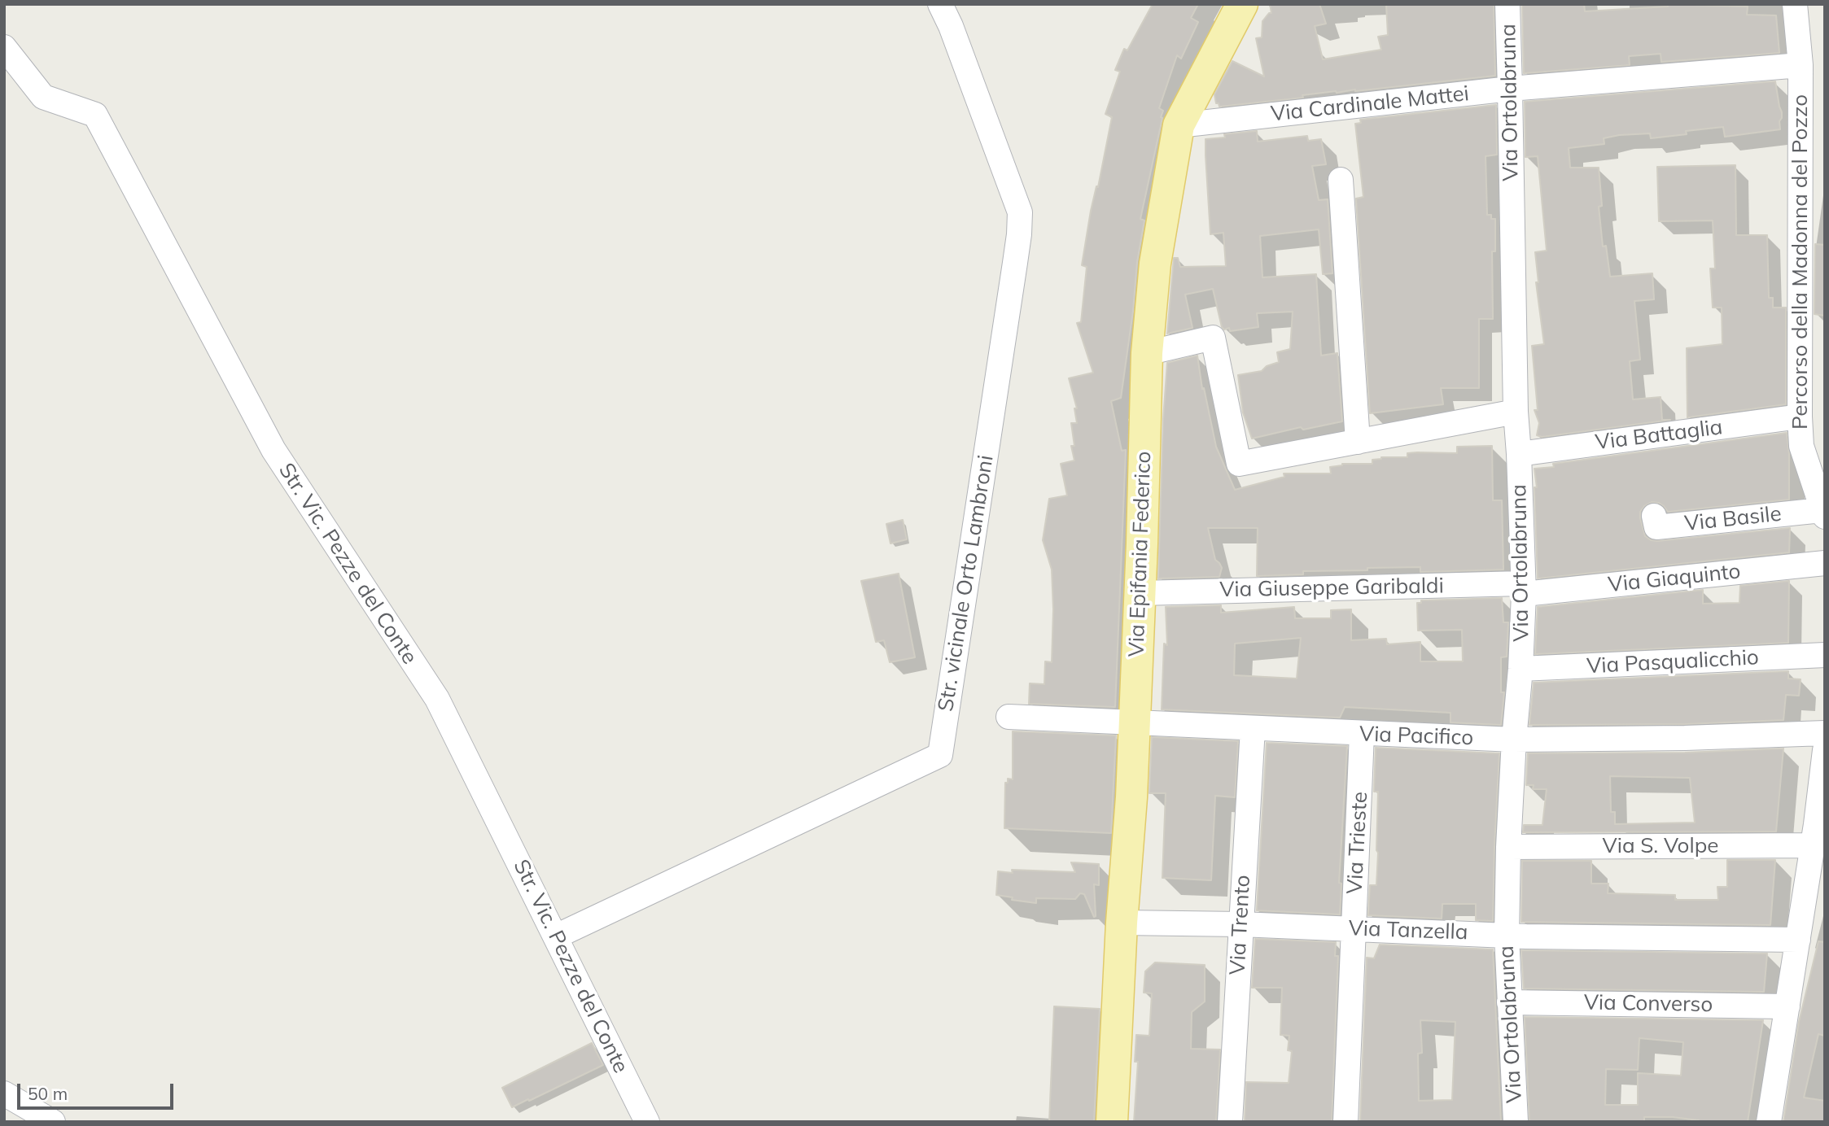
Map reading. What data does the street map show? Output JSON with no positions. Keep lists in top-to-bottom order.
{
  "streets": {
    "main road": ["Via Epifania Federico"],
    "street": [
      "Via Ortolabruna",
      "Via Cardinale Mattei",
      "Percorso della Madonna del Pozzo",
      "Via Battaglia",
      "Via Basile",
      "Str. Vic. Pezze del Conte",
      "Via Giaquinto",
      "Str. vicinale Orto Lambroni",
      "Via Giuseppe Garibaldi",
      "Via Pasqualicchio",
      "Via Pacifico",
      "Via Trieste",
      "Via S. Volpe",
      "Via Trento",
      "Via Tanzella",
      "Via Converso"
    ]
  },
  "crossings": [
    ["Via Ortolabruna", "Via Cardinale Mattei"],
    ["Via Ortolabruna", "Via Battaglia"],
    ["Via Ortolabruna", "Via Giaquinto"],
    ["Via Ortolabruna", "Via Giuseppe Garibaldi"],
    ["Via Ortolabruna", "Via Pasqualicchio"],
    ["Via Ortolabruna", "Via Pacifico"],
    ["Via Ortolabruna", "Via S. Volpe"],
    ["Via Ortolabruna", "Via Tanzella"],
    ["Via Ortolabruna", "Via Converso"],
    ["Via Cardinale Mattei", "Percorso della Madonna del Pozzo"],
    ["Via Cardinale Mattei", "Via Epifania Federico"],
    ["Percorso della Madonna del Pozzo", "Via Battaglia"],
    ["Percorso della Madonna del Pozzo", "Via Basile"],
    ["Via Epifania Federico", "Via Giuseppe Garibaldi"],
    ["Via Epifania Federico", "Via Pacifico"],
    ["Via Epifania Federico", "Via Tanzella"],
    ["Str. Vic. Pezze del Conte", "Str. vicinale Orto Lambroni"],
    ["Via Giaquinto", "Via Giuseppe Garibaldi"],
    ["Via Pacifico", "Via Trieste"],
    ["Via Pacifico", "Via Trento"],
    ["Via Trieste", "Via Tanzella"],
    ["Via Trento", "Via Tanzella"]
  ],
  "scale_bar": "50 m"
}
